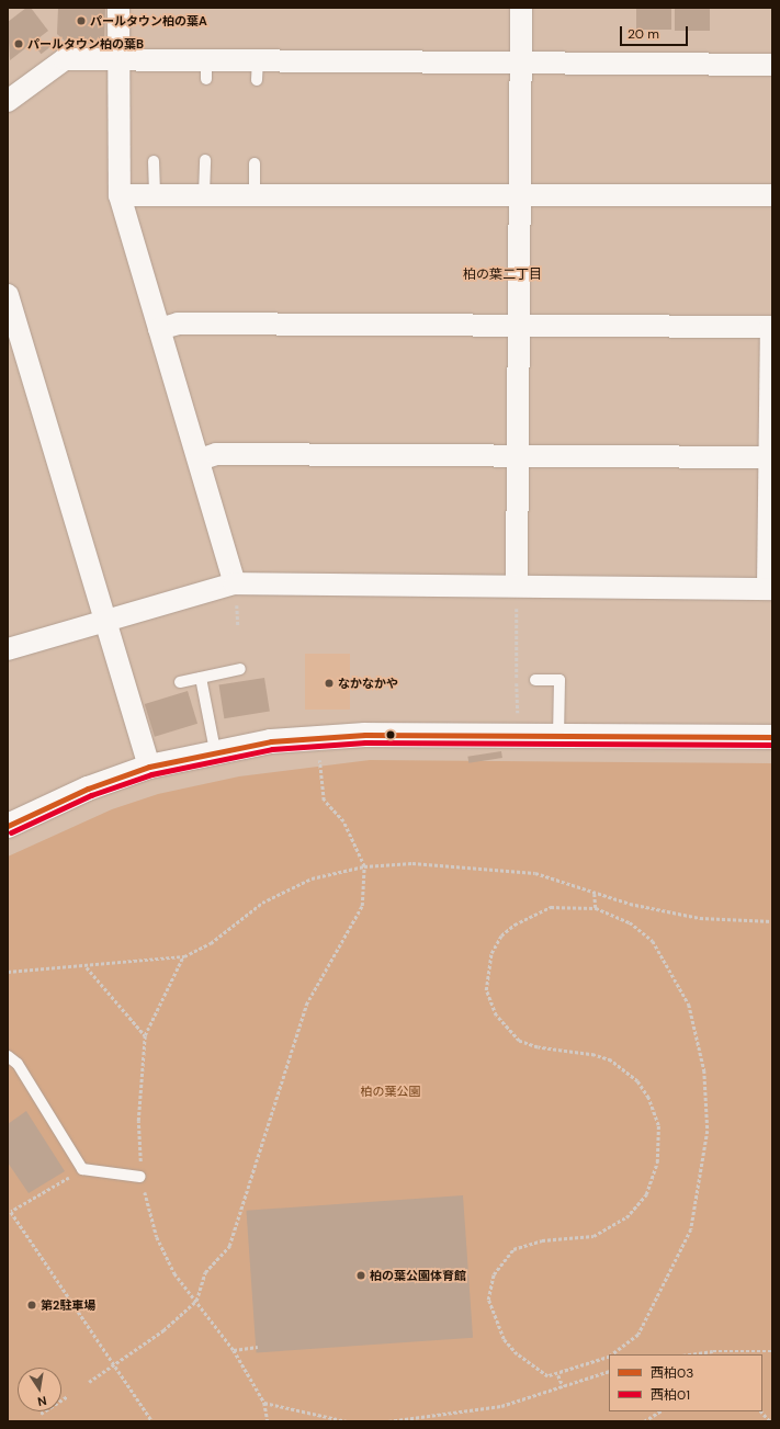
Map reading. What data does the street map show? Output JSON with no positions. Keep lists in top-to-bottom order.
{
  "districts": ["柏の葉二丁目"],
  "parks": ["柏の葉公園"],
  "places": [
    "パールタウン柏の葉A",
    "パールタウン柏の葉B",
    "なかなかや",
    "柏の葉公園体育館",
    "第2駐車場"
  ],
  "lines": ["transit line 西柏03", "transit line 西柏01"],
  "legend": ["西柏03", "西柏01"],
  "scale_bar": "20 m",
  "north": "bottom"
}
